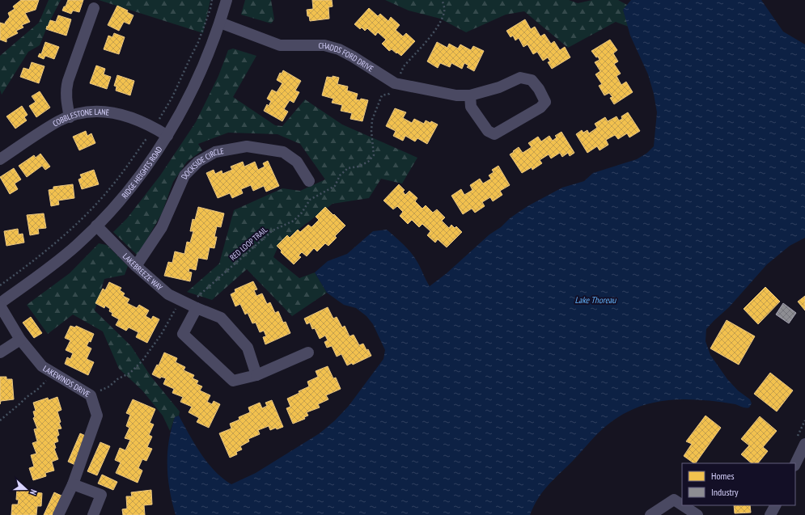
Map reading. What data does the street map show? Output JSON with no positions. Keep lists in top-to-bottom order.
{
  "streets": {
    "street": [
      "CHADDS FORD DRIVE",
      "COBBLESTONE LANE",
      "DOCKSIDE CIRCLE",
      "RIDGE HEIGHTS ROAD",
      "LAKEBREEZE WAY",
      "LAKEWINDS DRIVE"
    ],
    "path": ["RED LOOP TRAIL"]
  },
  "crossings": [
    ["CHADDS FORD DRIVE", "RIDGE HEIGHTS ROAD"],
    ["CHADDS FORD DRIVE", "RED LOOP TRAIL"],
    ["COBBLESTONE LANE", "RIDGE HEIGHTS ROAD"],
    ["DOCKSIDE CIRCLE", "LAKEBREEZE WAY"],
    ["RIDGE HEIGHTS ROAD", "LAKEBREEZE WAY"],
    ["RIDGE HEIGHTS ROAD", "LAKEWINDS DRIVE"],
    ["RED LOOP TRAIL", "LAKEBREEZE WAY"],
    ["RED LOOP TRAIL", "LAKEWINDS DRIVE"]
  ],
  "water": ["Lake Thoreau"],
  "legend": ["Homes", "Industry"],
  "north": "right"
}
